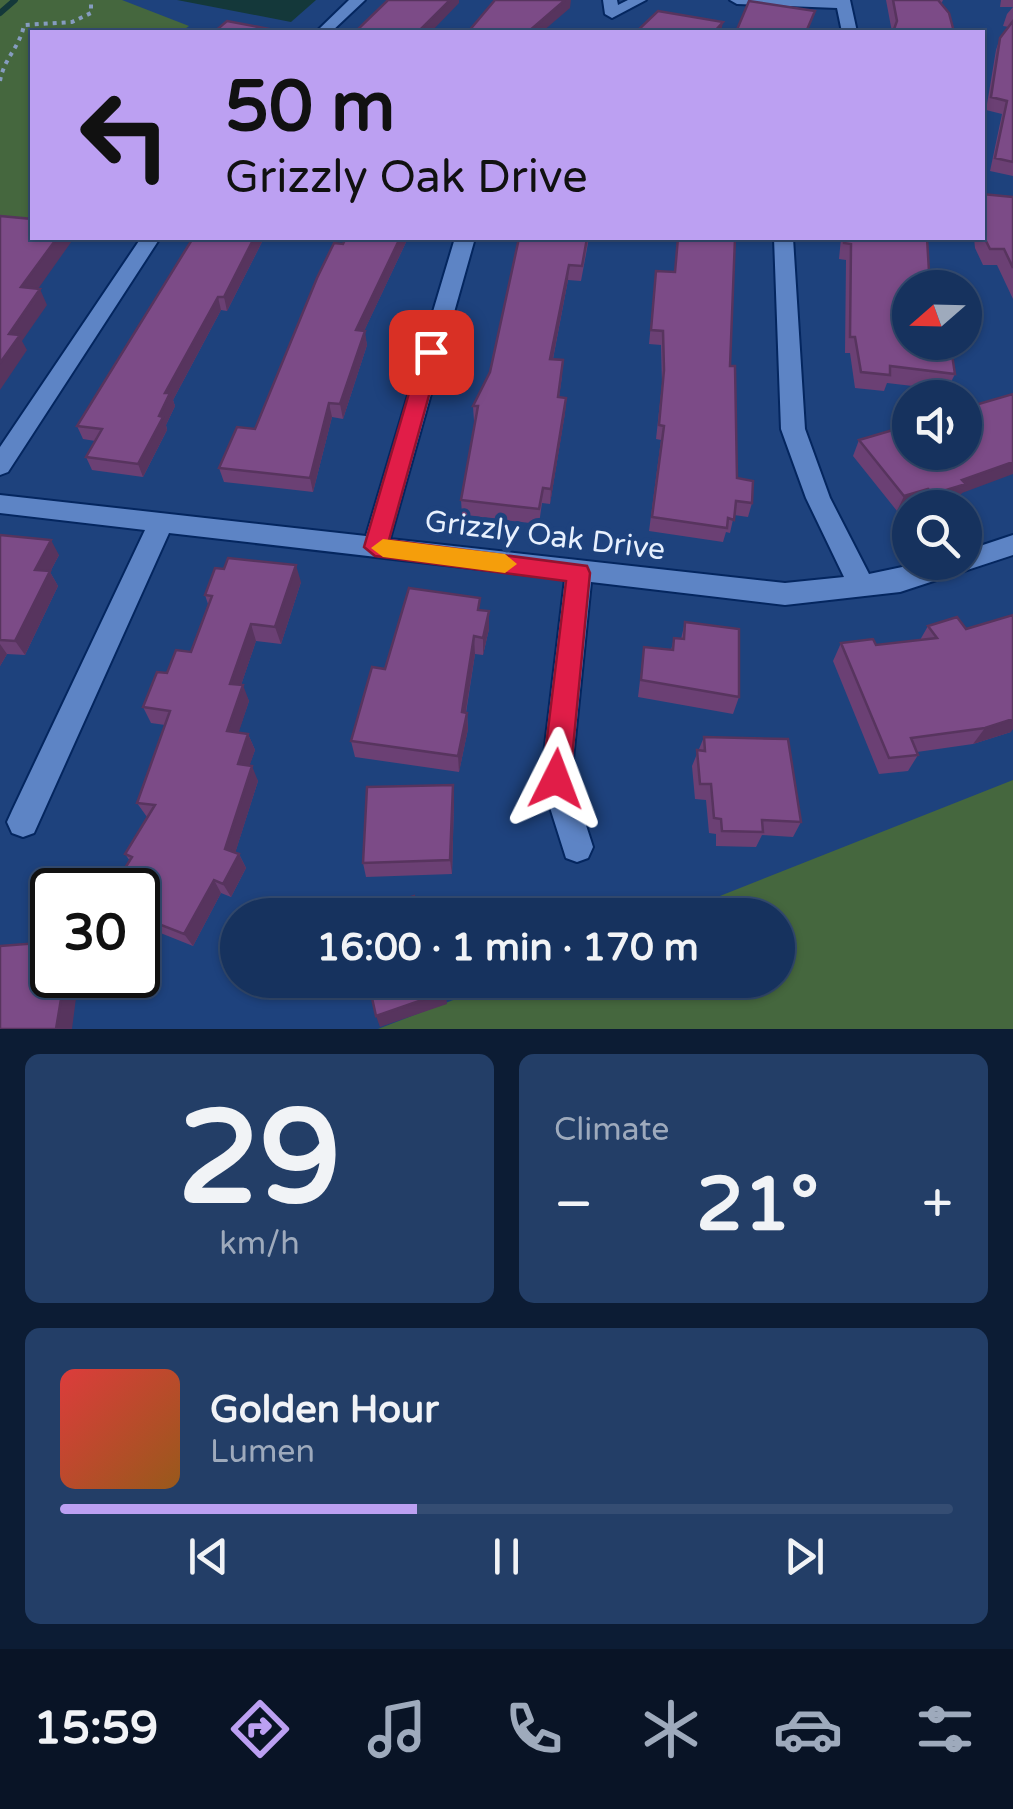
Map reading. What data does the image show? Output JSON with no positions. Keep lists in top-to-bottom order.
{
  "streets": {
    "street": ["Grizzly Oak Drive"]
  },
  "north": "left",
  "page": {
    "turn": ["50 m", "Grizzly Oak Drive"],
    "limit": "30",
    "trip": "16:00 · 1 min · 170 m",
    "tile": [
      ["29", "km/h"],
      "Climate"
    ],
    "heat": ["−", "21°", "+"],
    "song": ["Golden Hour", "Lumen"],
    "tabs": "15:59"
  }
}
